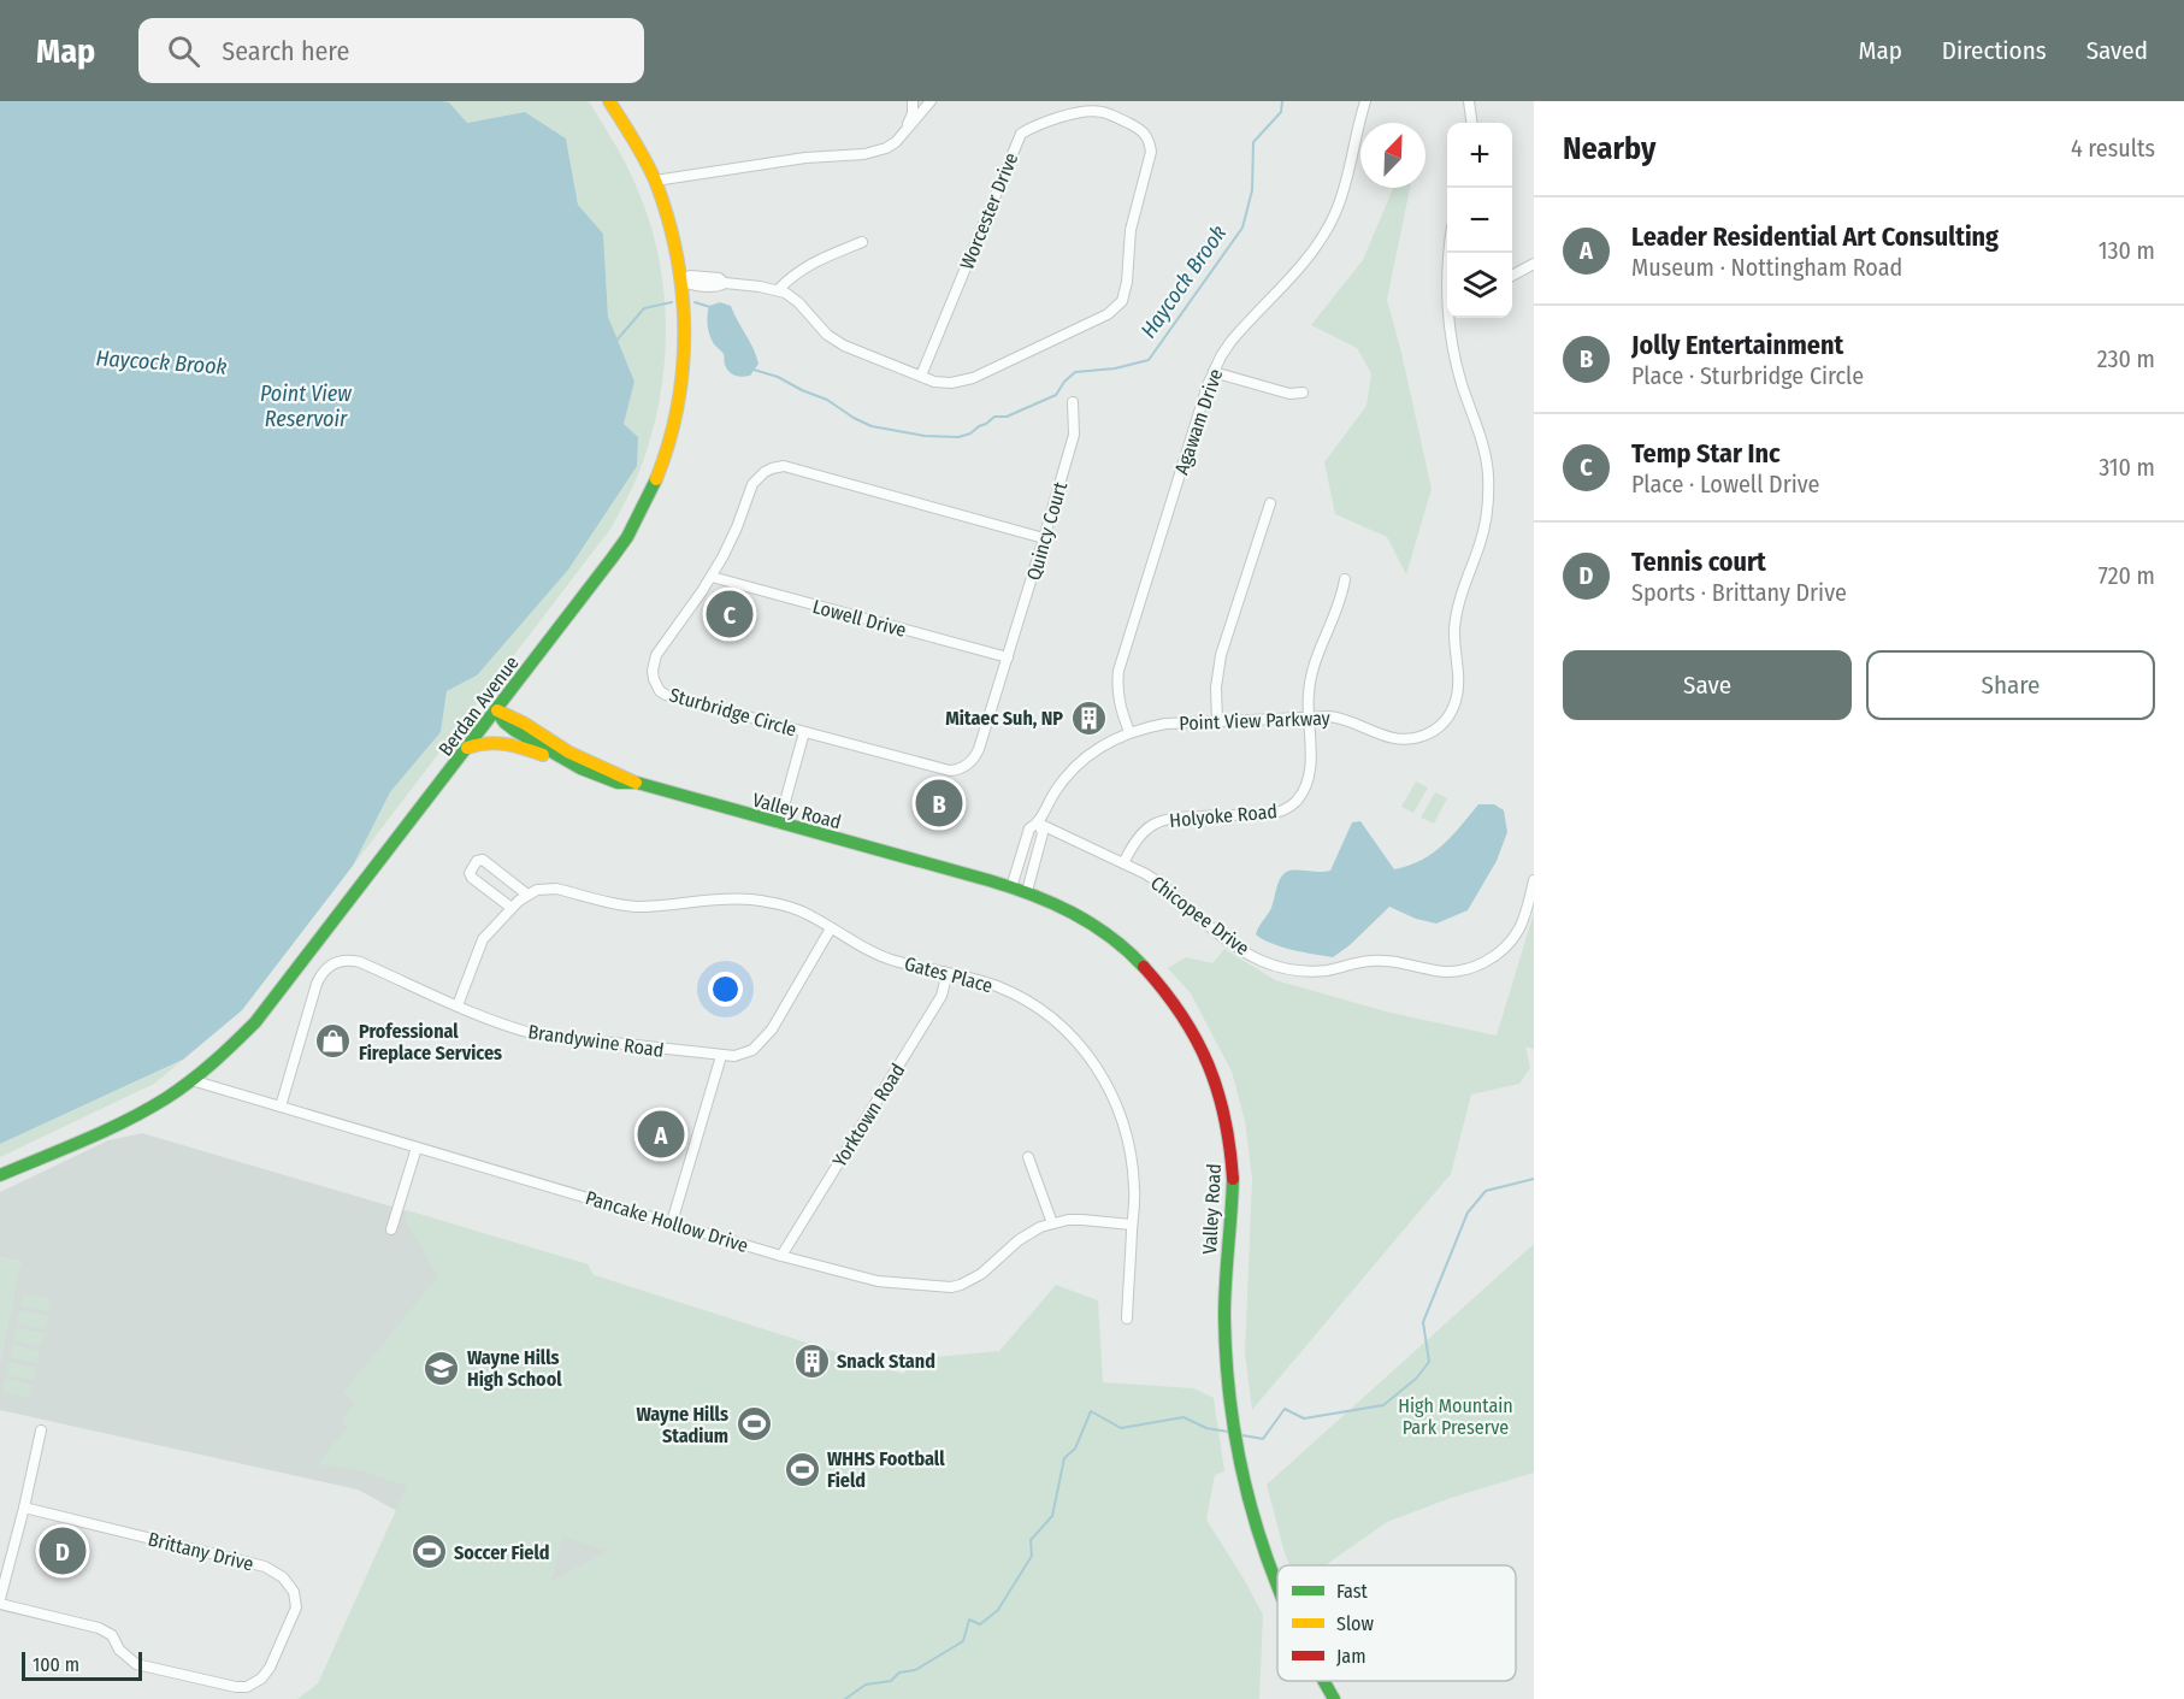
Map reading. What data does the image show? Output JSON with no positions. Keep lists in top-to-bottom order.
{
  "streets": {
    "main road": ["Berdan Avenue", "Valley Road"],
    "street": [
      "Worcester Drive",
      "Agawam Drive",
      "Quincy Court",
      "Lowell Drive",
      "Sturbridge Circle",
      "Point View Parkway",
      "Holyoke Road",
      "Chicopee Drive",
      "Gates Place",
      "Brandywine Road",
      "Yorktown Road",
      "Pancake Hollow Drive",
      "Brittany Drive"
    ]
  },
  "crossings": [
    ["Worcester Drive", "Berdan Avenue"],
    ["Agawam Drive", "Point View Parkway"],
    ["Quincy Court", "Lowell Drive"],
    ["Quincy Court", "Sturbridge Circle"],
    ["Lowell Drive", "Sturbridge Circle"],
    ["Berdan Avenue", "Valley Road"],
    ["Berdan Avenue", "Pancake Hollow Drive"],
    ["Point View Parkway", "Valley Road"],
    ["Point View Parkway", "Holyoke Road"],
    ["Point View Parkway", "Chicopee Drive"],
    ["Holyoke Road", "Chicopee Drive"],
    ["Gates Place", "Brandywine Road"],
    ["Gates Place", "Yorktown Road"],
    ["Gates Place", "Pancake Hollow Drive"],
    ["Brandywine Road", "Pancake Hollow Drive"],
    ["Yorktown Road", "Pancake Hollow Drive"]
  ],
  "water": ["Haycock Brook", "Point View Reservoir"],
  "parks": ["High Mountain Park Preserve"],
  "places": {
    "building": ["Mitaec Suh, NP", "Snack Stand"],
    "shop": ["Professional Fireplace Services"],
    "school or university": ["Wayne Hills High School"],
    "sports": ["Wayne Hills Stadium", "WHHS Football Field", "Soccer Field"]
  },
  "legend": ["Fast", "Slow", "Jam"],
  "scale_bar": "100 m",
  "north": "top right",
  "page": {
    "header": "Map",
    "search": "Search here",
    "nav": ["Map", "Directions", "Saved"],
    "heading": ["Nearby", "4 results"],
    "map_buttons": ["+", "−"],
    "list": [
      {
        "mark": "A",
        "name": "Leader Residential Art Consulting",
        "note": "Museum · Nottingham Road",
        "value": "130 m"
      },
      {
        "mark": "B",
        "name": "Jolly Entertainment",
        "note": "Place · Sturbridge Circle",
        "value": "230 m"
      },
      {
        "mark": "C",
        "name": "Temp Star Inc",
        "note": "Place · Lowell Drive",
        "value": "310 m"
      },
      {
        "mark": "D",
        "name": "Tennis court",
        "note": "Sports · Brittany Drive",
        "value": "720 m"
      }
    ],
    "pins": [
      "C",
      "B",
      "A",
      "D"
    ],
    "buttons": ["Save", "Share"],
    "scale": "100 m"
  }
}
